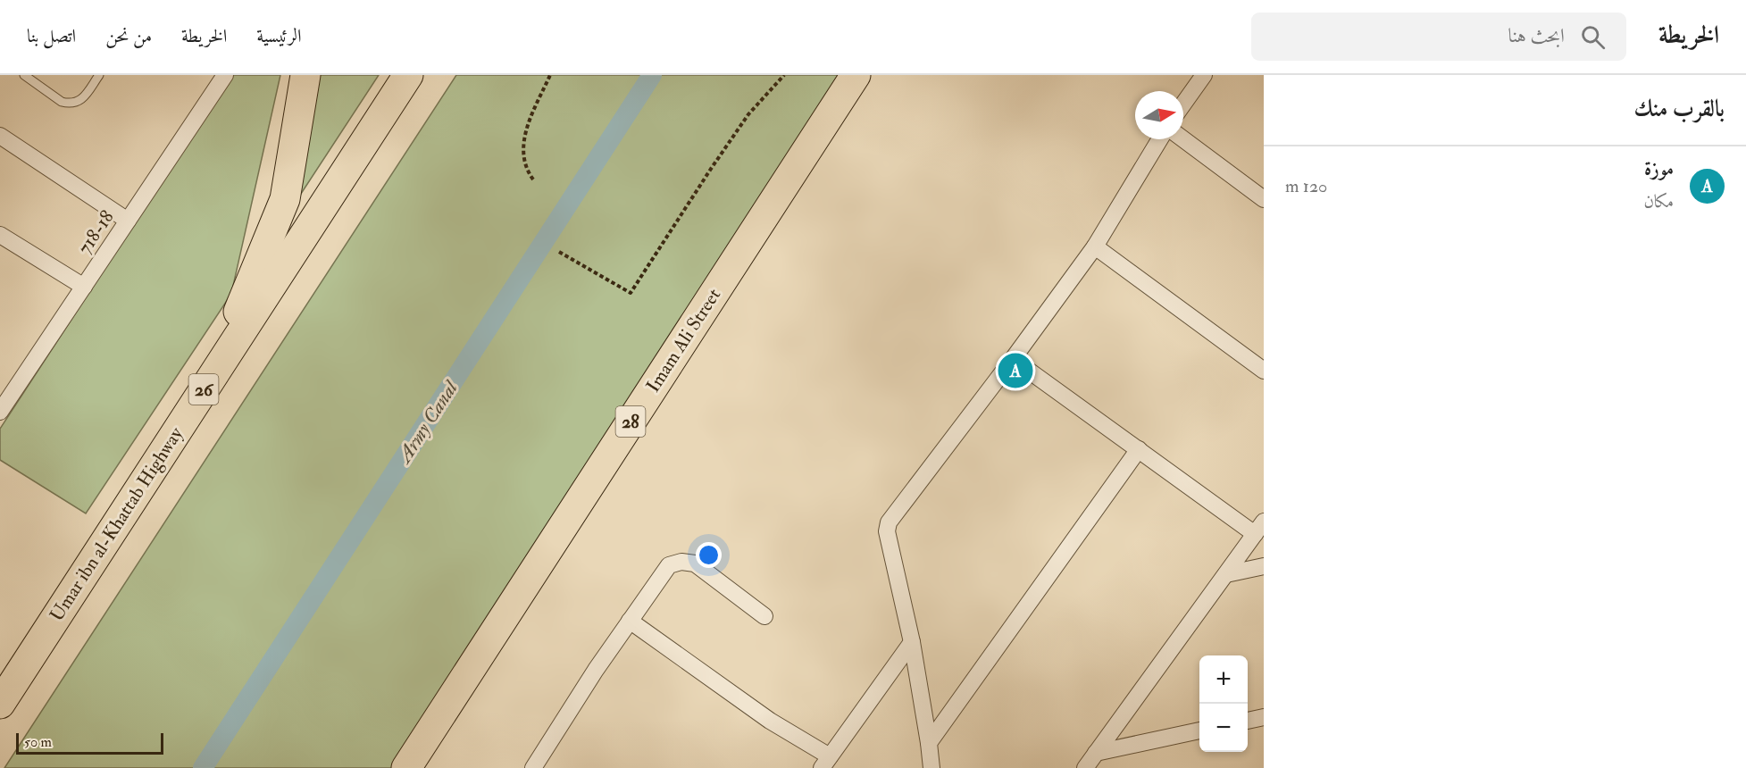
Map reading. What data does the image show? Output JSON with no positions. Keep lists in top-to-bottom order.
{
  "streets": {
    "highway": [
      "Imam Ali Street",
      "26",
      "28",
      "Umar ibn al-Khattab Highway"
    ],
    "street": ["718-18"]
  },
  "water": ["Army Canal"],
  "scale_bar": "50 m",
  "north": "right",
  "page": {
    "header": "الخريطة",
    "search": "ابحث هنا",
    "nav": [
      "الرئيسية",
      "الخريطة",
      "من نحن",
      "اتصل بنا"
    ],
    "heading": "بالقرب منك",
    "list": [
      {
        "mark": "A",
        "name": "موزة",
        "note": "مكان",
        "value": "120 m"
      }
    ],
    "pins": "A",
    "map_buttons": ["+", "−"],
    "scale": "50 m"
  }
}
